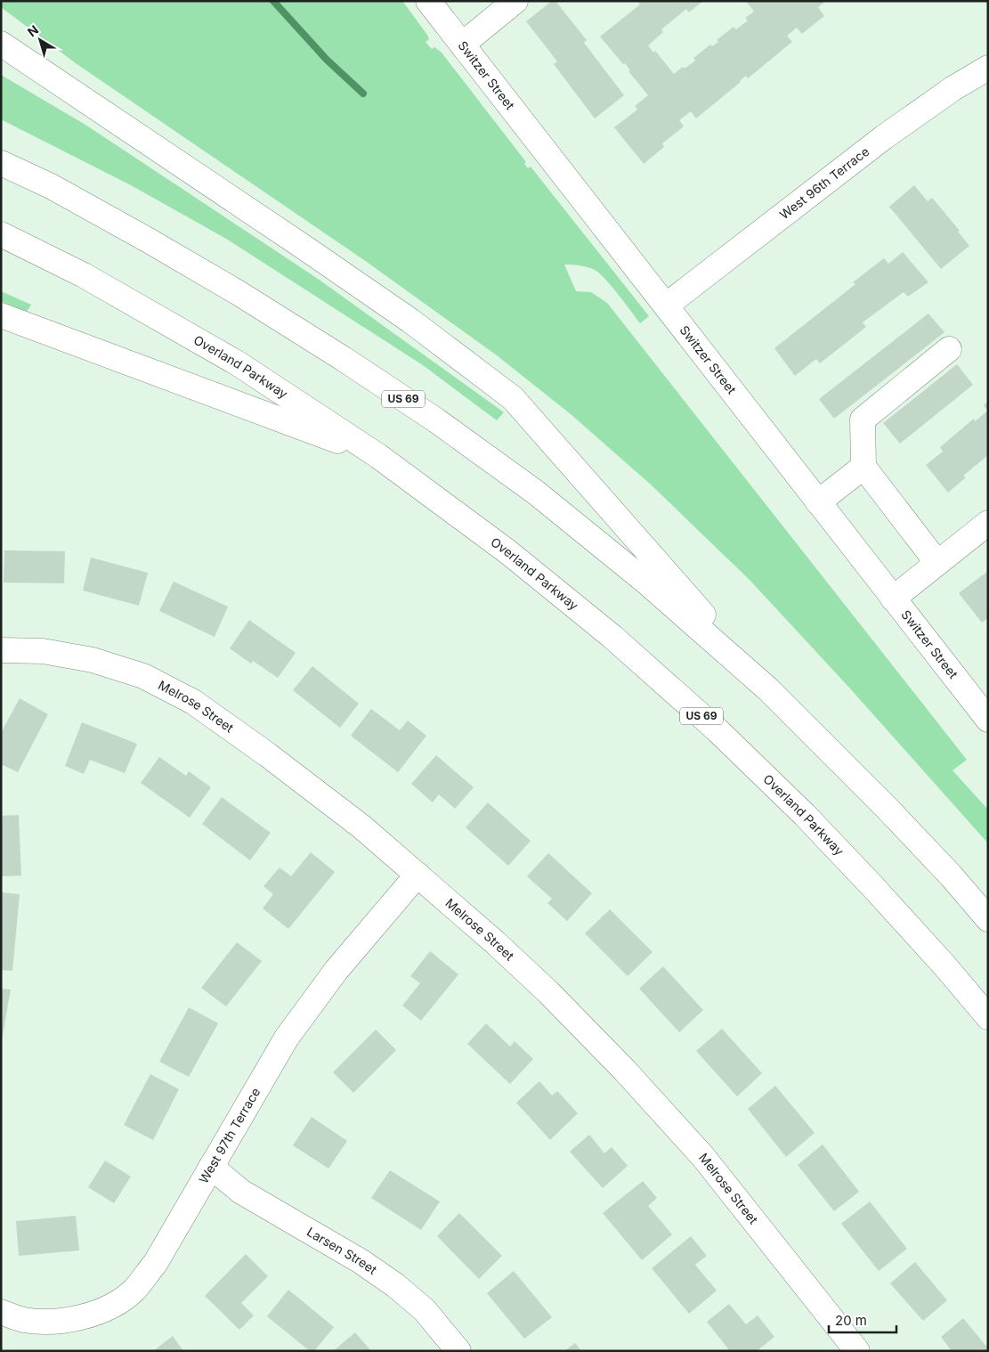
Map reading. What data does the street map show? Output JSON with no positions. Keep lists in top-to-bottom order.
{
  "streets": {
    "main road": [
      "Switzer Street",
      "West 96th Terrace",
      "Overland Parkway",
      "US 69",
      "Melrose Street",
      "West 97th Terrace",
      "Larsen Street"
    ]
  },
  "crossings": [
    ["Switzer Street", "West 96th Terrace"],
    ["Melrose Street", "West 97th Terrace"],
    ["West 97th Terrace", "Larsen Street"]
  ],
  "scale_bar": "20 m",
  "north": "top left"
}
